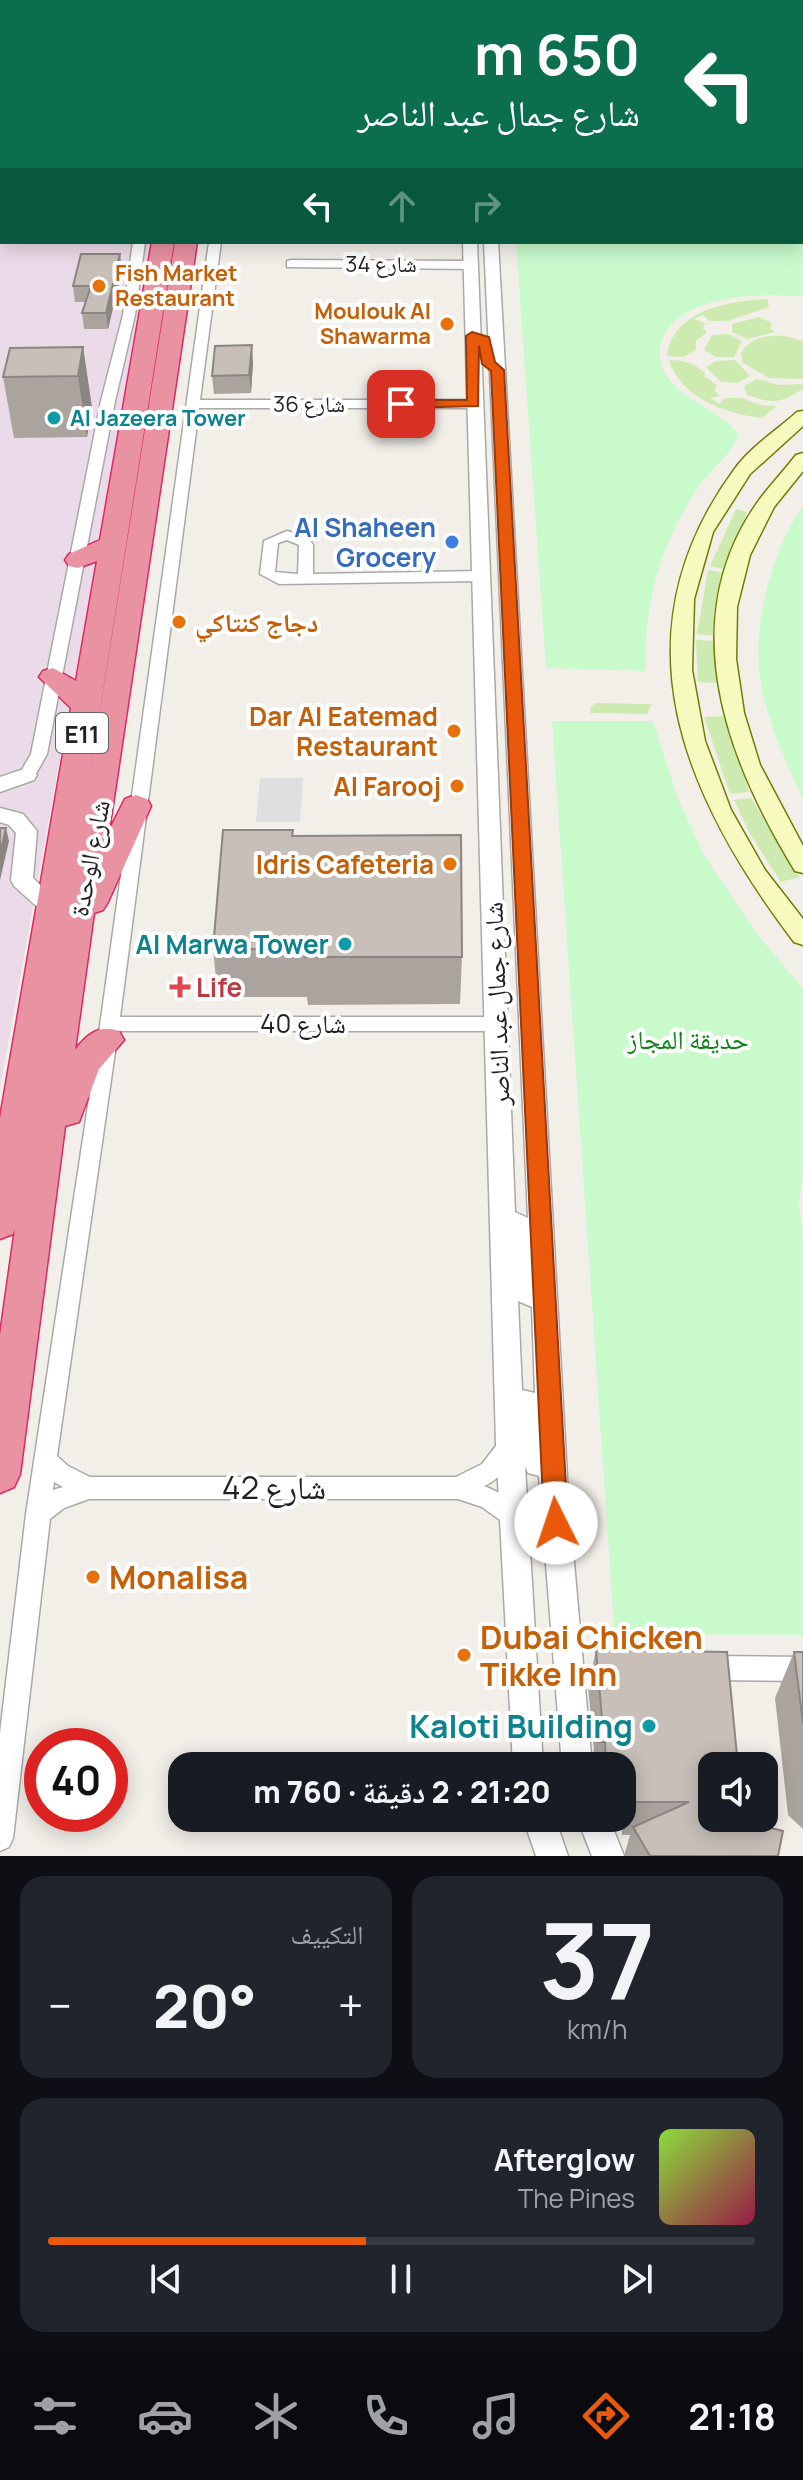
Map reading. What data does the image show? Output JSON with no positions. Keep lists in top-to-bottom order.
{
  "streets": {
    "highway": ["E11", "شارع الوحدة"],
    "street": [
      "شارع 34",
      "شارع 36",
      "شارع جمال عبد الناصر",
      "شارع 40",
      "شارع 42"
    ]
  },
  "crossings": [
    ["شارع 34", "شارع جمال عبد الناصر"],
    ["شارع 36", "شارع جمال عبد الناصر"],
    ["شارع جمال عبد الناصر", "شارع 40"],
    ["شارع جمال عبد الناصر", "شارع 42"]
  ],
  "parks": ["حديقة المجاز"],
  "places": {
    "other": [
      "Fish Market Restaurant",
      "Moulouk Al Shawarma",
      "Al Jazeera Tower",
      "Al Shaheen Grocery",
      "دجاج كنتاكي",
      "Dar Al Eatemad Restaurant",
      "Al Farooj",
      "Idris Cafeteria",
      "Al Marwa Tower",
      "Monalisa",
      "Dubai Chicken Tikke Inn",
      "Kaloti Building"
    ],
    "health": ["Life"]
  },
  "page": {
    "turn": ["650 m", "شارع جمال عبد الناصر"],
    "limit": "40",
    "trip": "21:20 · 2 دقيقة · 760 m",
    "tile": [
      ["37", "km/h"],
      "التكييف"
    ],
    "heat": ["−", "20°", "+"],
    "song": ["Afterglow", "The Pines"],
    "tabs": "21:18"
  }
}
